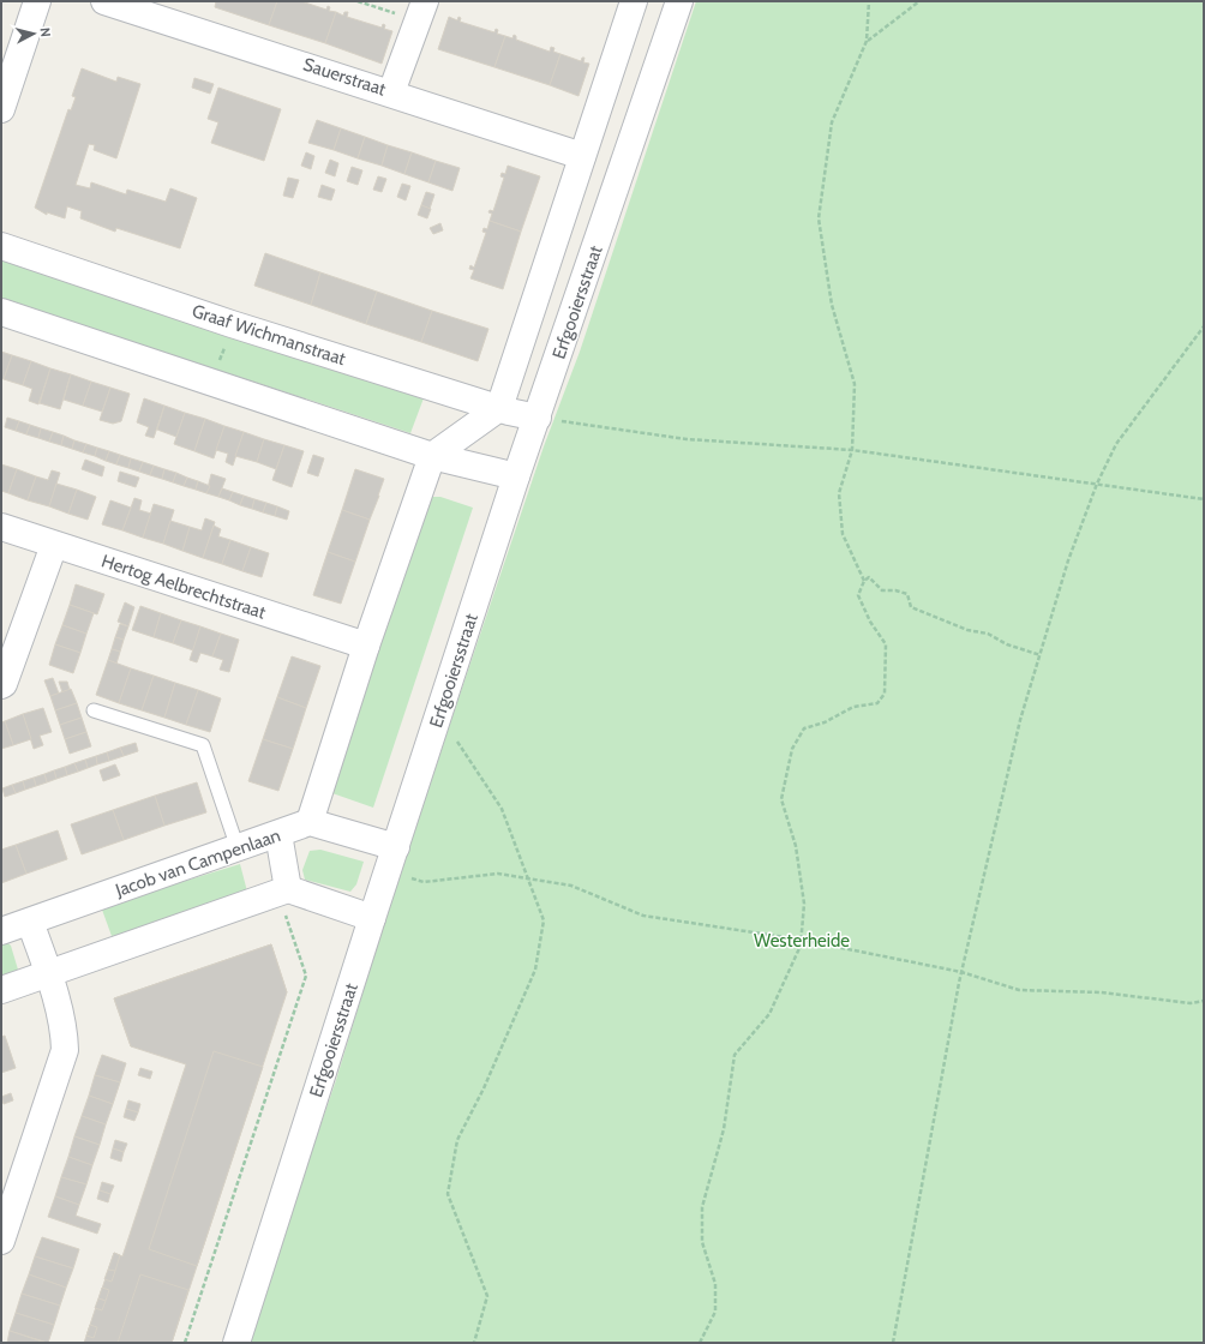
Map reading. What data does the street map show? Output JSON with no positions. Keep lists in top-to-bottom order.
{
  "streets": {
    "street": [
      "Sauerstraat",
      "Erfgooiersstraat",
      "Graaf Wichmanstraat",
      "Hertog Aelbrechtstraat",
      "Jacob van Campenlaan"
    ]
  },
  "crossings": [
    ["Erfgooiersstraat", "Graaf Wichmanstraat"]
  ],
  "parks": ["Westerheide"],
  "north": "right"
}
